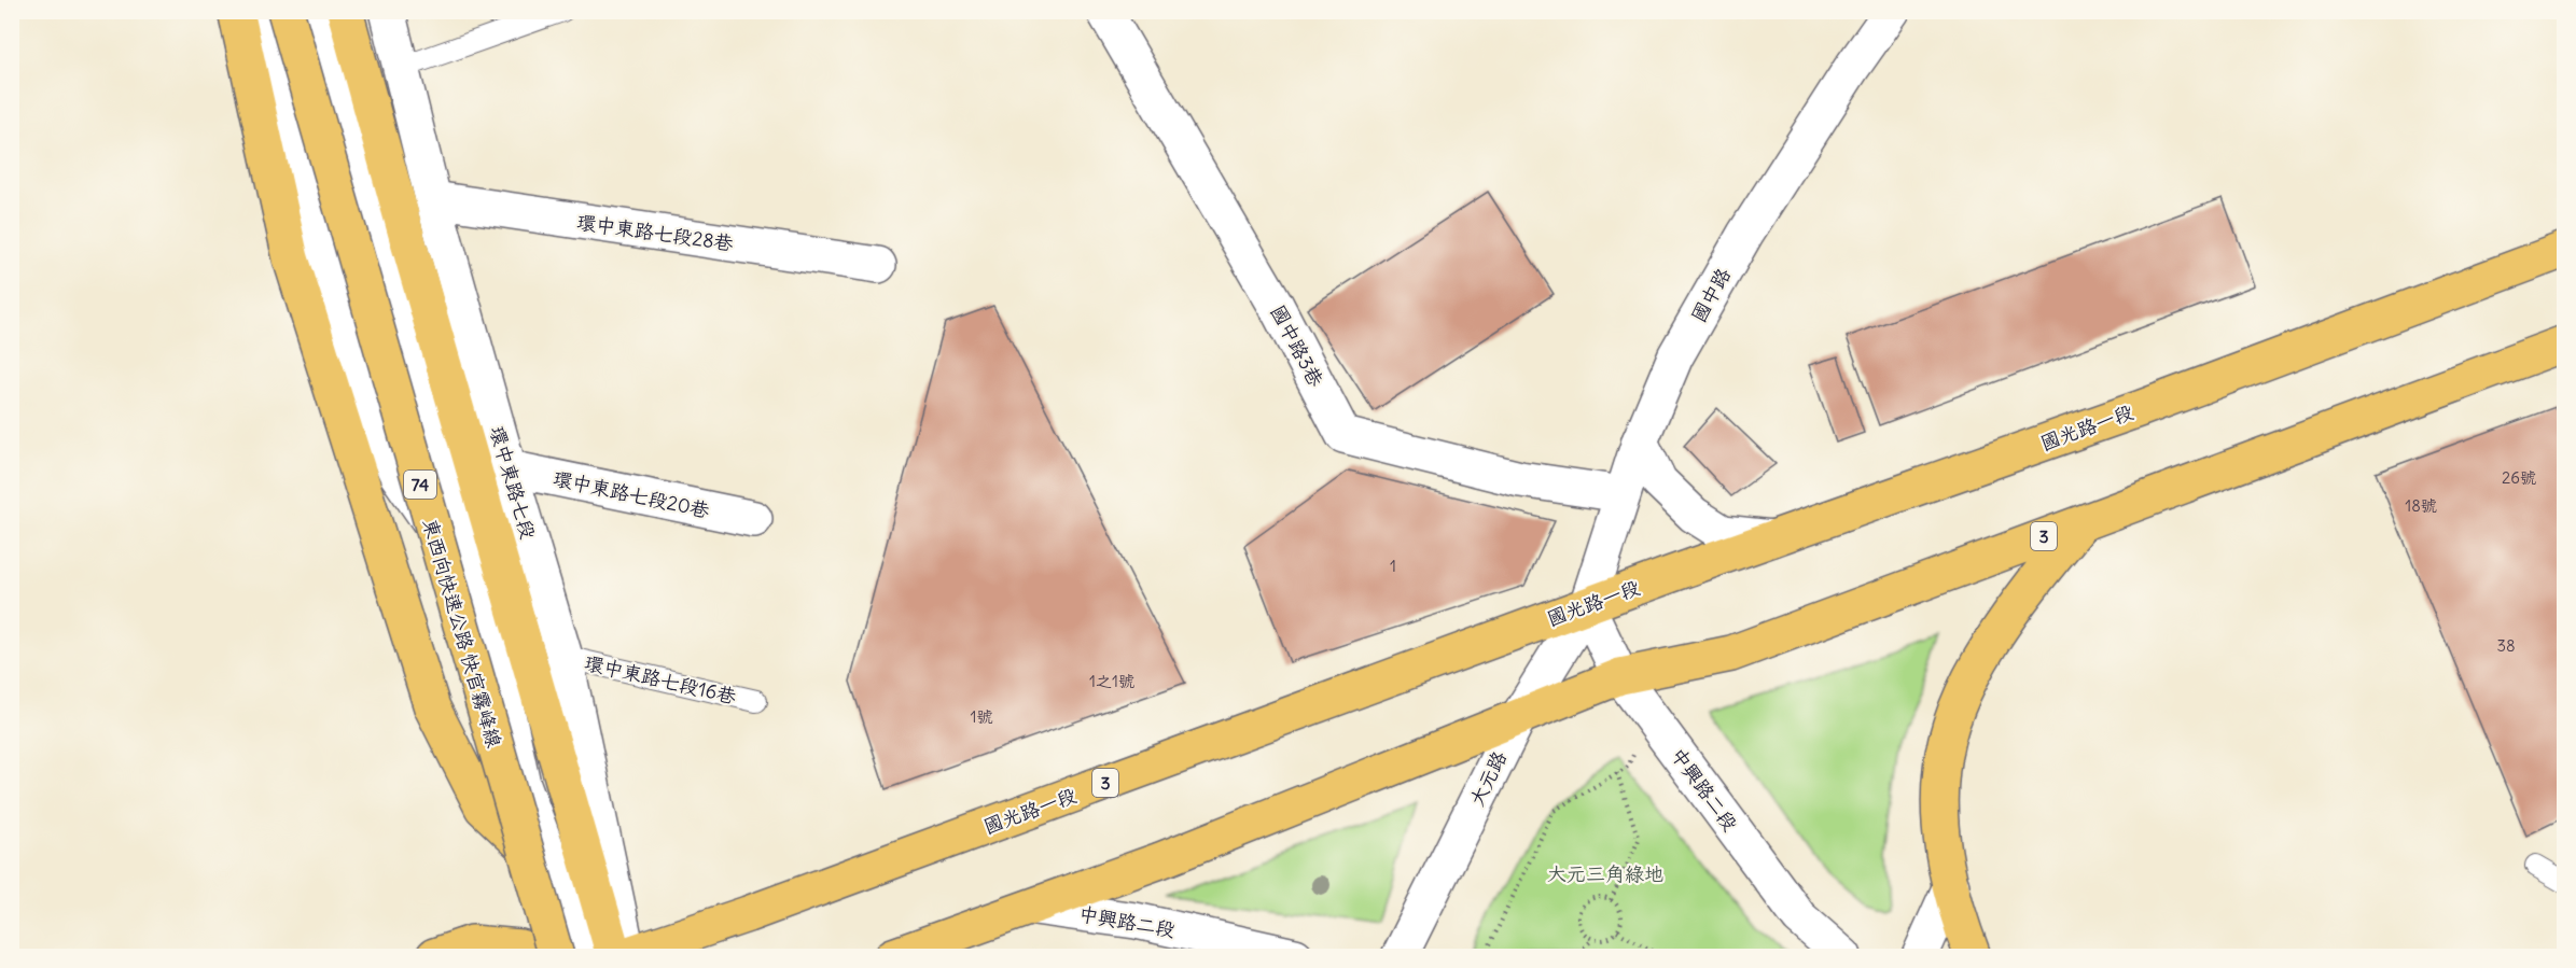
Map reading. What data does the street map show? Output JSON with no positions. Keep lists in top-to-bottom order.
{
  "streets": {
    "main road": [
      "國光路一段",
      "74",
      "3",
      "東西向快速公路 快官霧峰線"
    ],
    "street": [
      "環中東路七段28巷",
      "國中路",
      "國中路3巷",
      "環中東路七段",
      "環中東路七段20巷",
      "大元路",
      "中興路二段"
    ],
    "lane": ["環中東路七段16巷"]
  },
  "crossings": [
    ["環中東路七段28巷", "環中東路七段"],
    ["國中路", "國中路3巷"],
    ["國中路", "國光路一段"],
    ["國中路", "大元路"],
    ["國中路", "中興路二段"],
    ["國光路一段", "環中東路七段"],
    ["國光路一段", "大元路"],
    ["國光路一段", "中興路二段"],
    ["環中東路七段", "環中東路七段20巷"],
    ["環中東路七段", "環中東路七段16巷"],
    ["3", "大元路"],
    ["3", "中興路二段"],
    ["大元路", "中興路二段"]
  ],
  "parks": ["大元三角綠地"],
  "house_numbers": [
    "26號",
    "18號",
    "1",
    "38",
    "1之1號",
    "1號"
  ]
}
